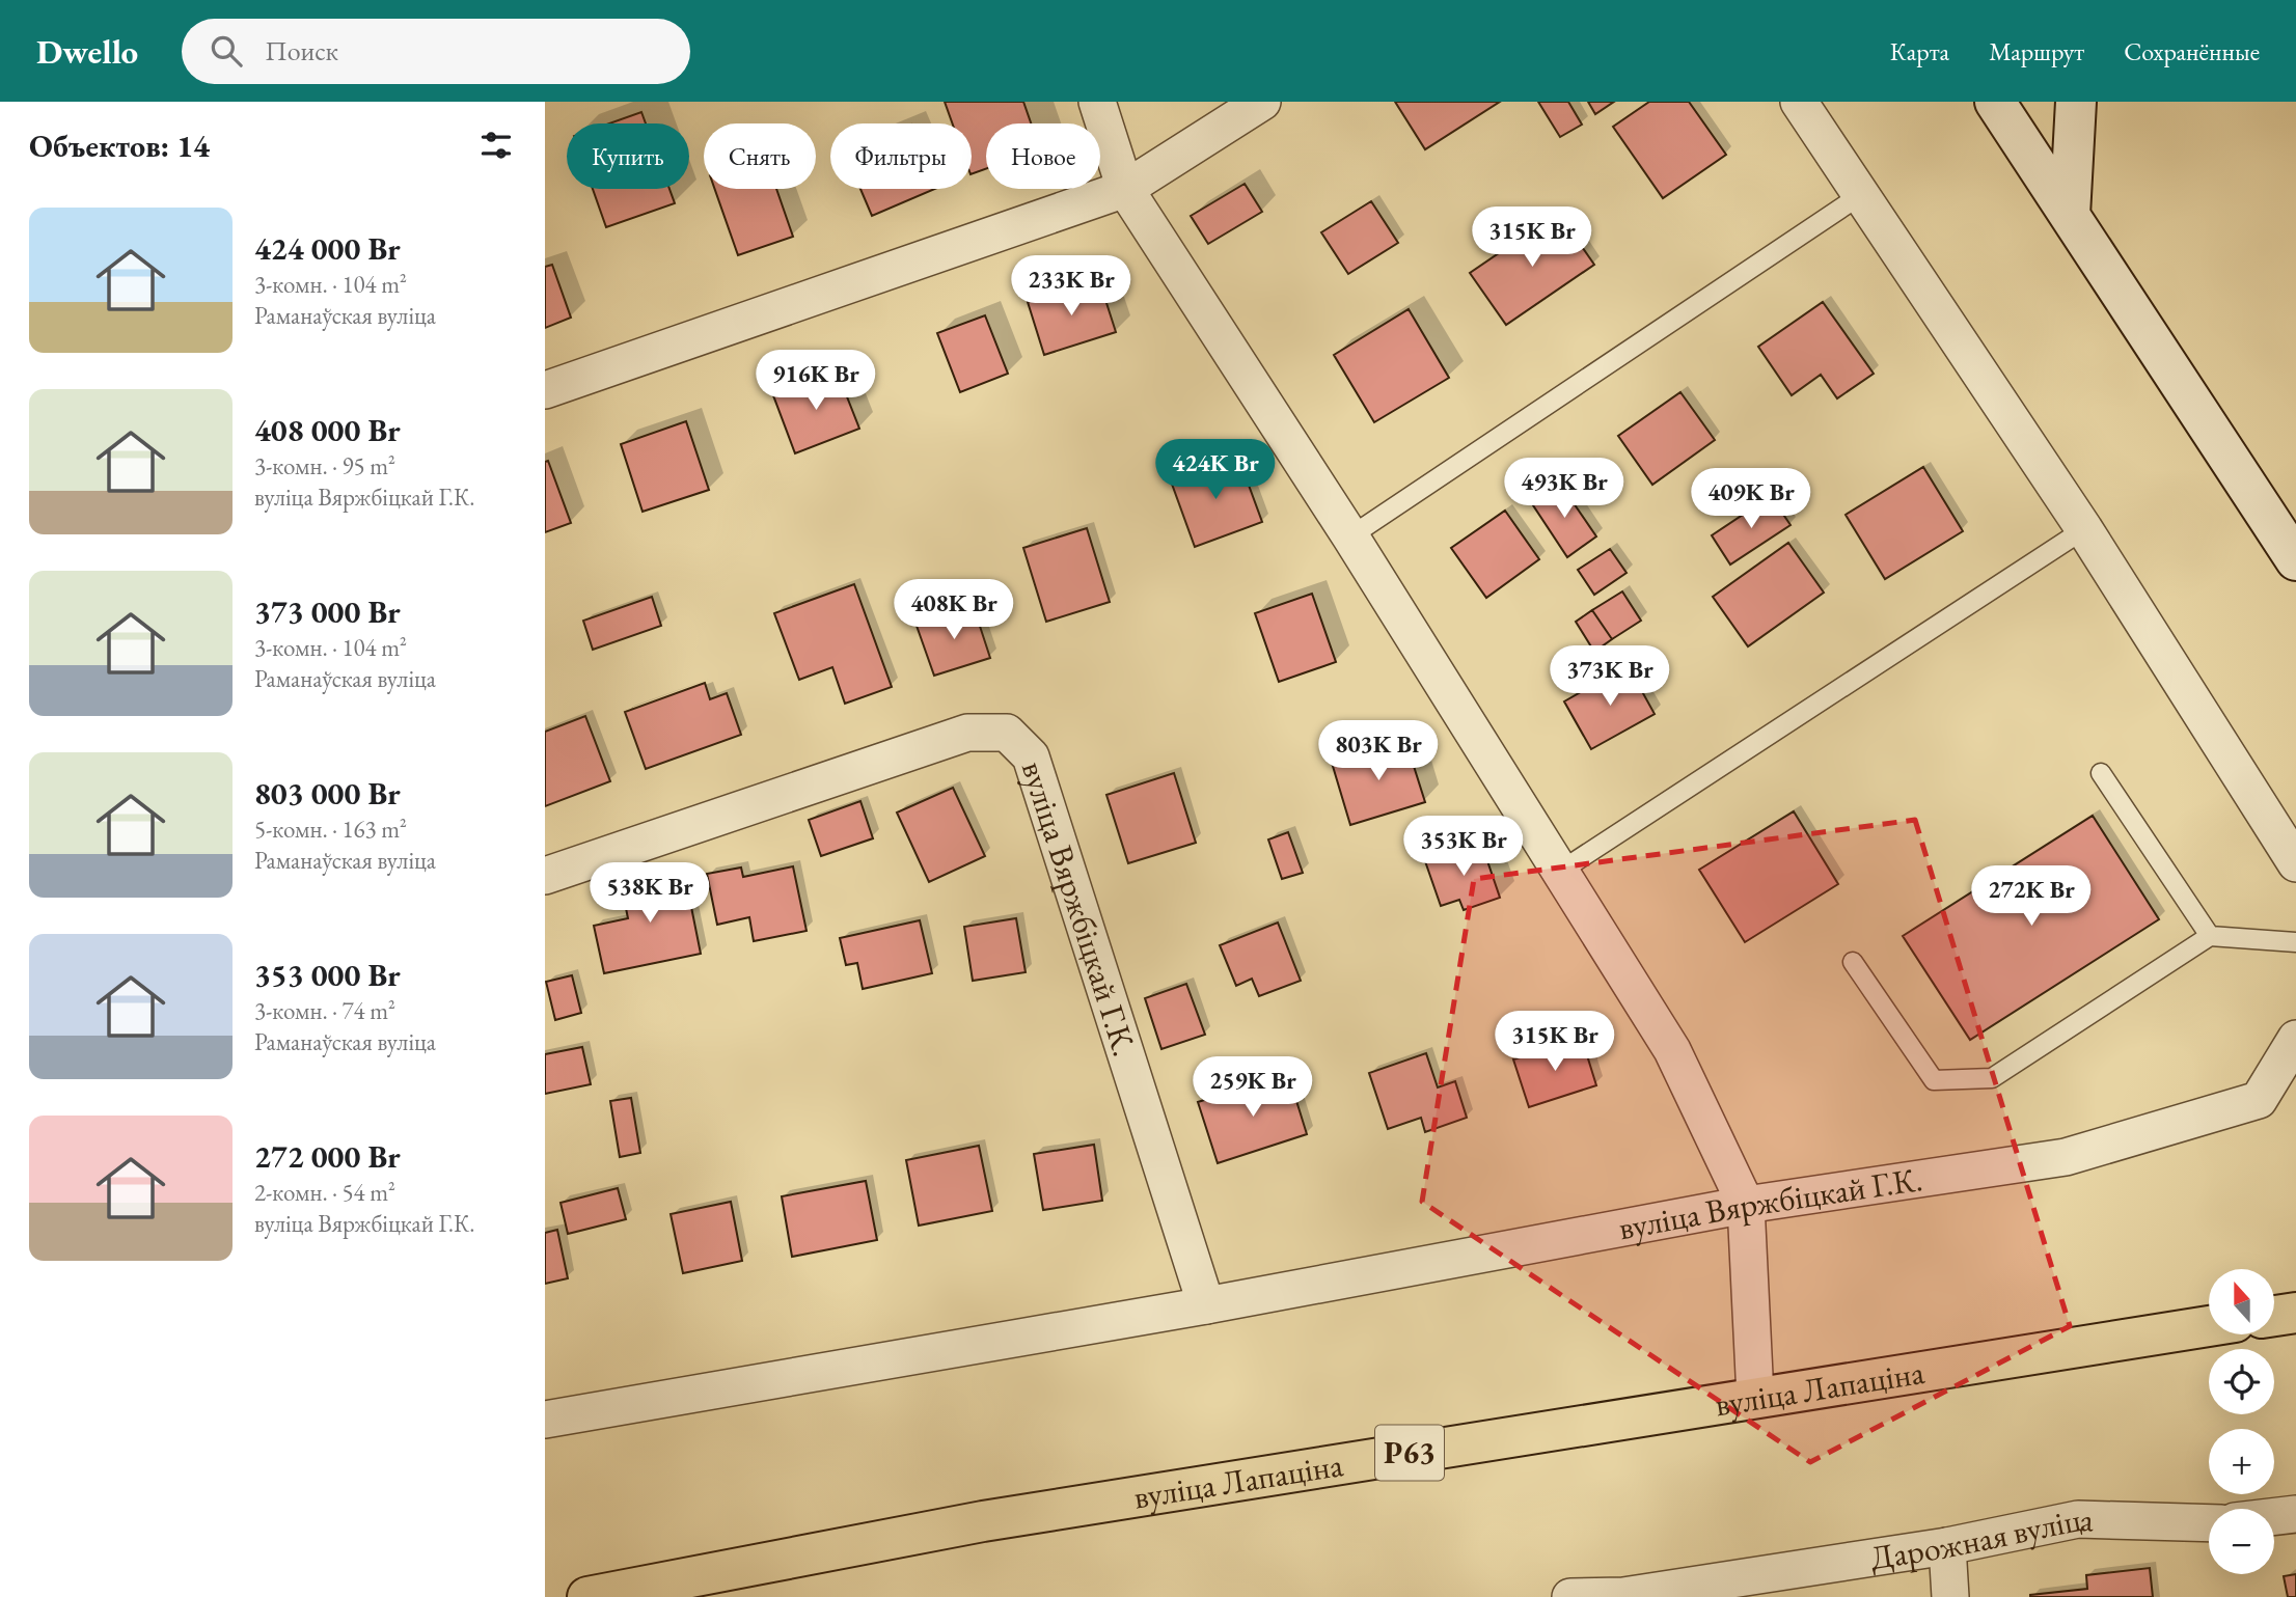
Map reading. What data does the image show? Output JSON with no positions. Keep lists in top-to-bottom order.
{
  "streets": {
    "main road": ["вуліца Лапаціна", "Р63"],
    "street": ["вуліца Вяржбіцкай Г.К.", "Дарожная вуліца"]
  },
  "north": "top",
  "page": {
    "header": "Dwello",
    "search": "Поиск",
    "nav": ["Карта", "Маршрут", "Сохранённые"],
    "heading": "Объектов: 14",
    "chip": [
      "Купить",
      "Снять",
      "Фильтры",
      "Новое"
    ],
    "list": [
      {
        "name": "424 000 Br",
        "note": "3-комн. · 104 m² · Раманаўская вуліца"
      },
      {
        "name": "408 000 Br",
        "note": "3-комн. · 95 m² · вуліца Вяржбіцкай Г.К."
      },
      {
        "name": "373 000 Br",
        "note": "3-комн. · 104 m² · Раманаўская вуліца"
      },
      {
        "name": "803 000 Br",
        "note": "5-комн. · 163 m² · Раманаўская вуліца"
      },
      {
        "name": "353 000 Br",
        "note": "3-комн. · 74 m² · Раманаўская вуліца"
      },
      {
        "name": "272 000 Br",
        "note": "2-комн. · 54 m² · вуліца Вяржбіцкай Г.К."
      }
    ],
    "price": [
      "315K Br",
      "233K Br",
      "916K Br",
      "424K Br",
      "493K Br",
      "409K Br",
      "408K Br",
      "373K Br",
      "803K Br",
      "353K Br",
      "538K Br",
      "272K Br",
      "315K Br",
      "259K Br"
    ],
    "map_buttons": ["+", "−"]
  }
}
